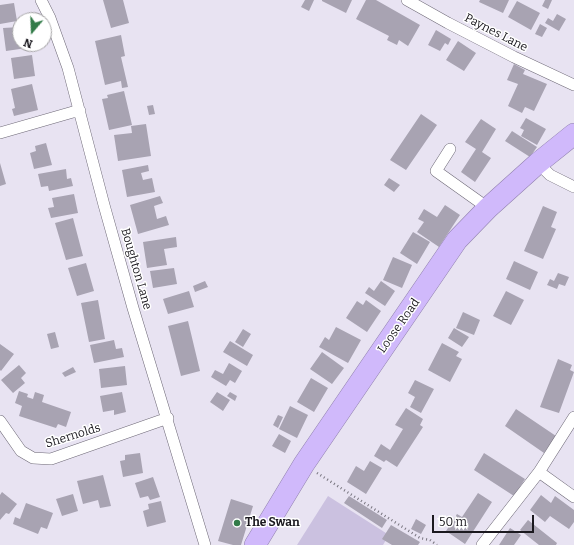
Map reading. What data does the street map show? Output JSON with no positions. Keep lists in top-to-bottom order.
{
  "streets": {
    "highway": ["Loose Road"],
    "street": ["Paynes Lane", "Boughton Lane", "Shernolds"]
  },
  "crossings": [
    ["Boughton Lane", "Shernolds"]
  ],
  "places": ["The Swan"],
  "scale_bar": "50 m",
  "north": "bottom"
}
